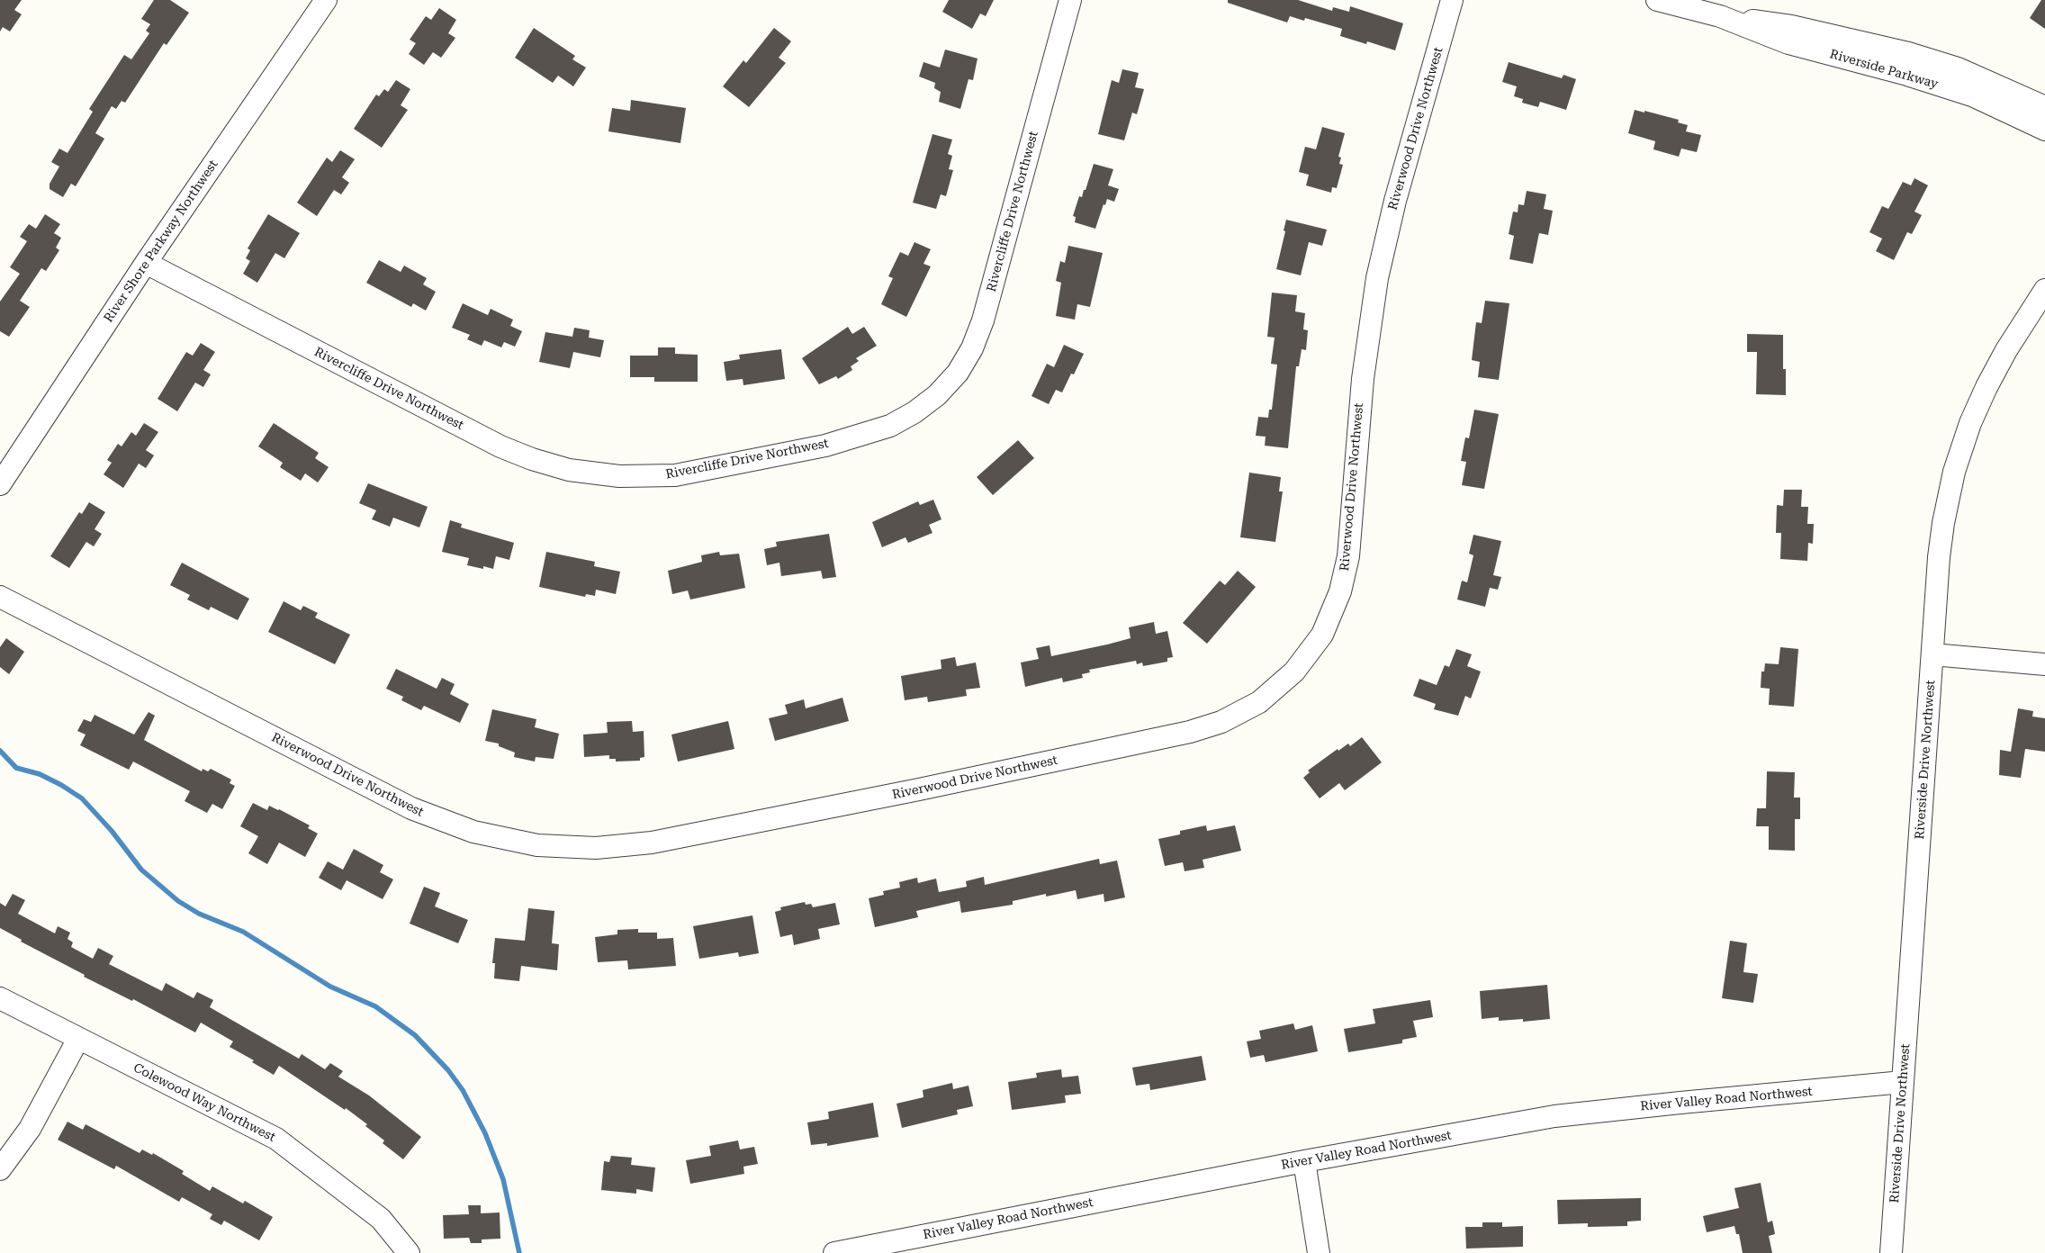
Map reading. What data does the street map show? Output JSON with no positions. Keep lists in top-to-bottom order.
{
  "streets": {
    "street": [
      "Riverside Parkway",
      "Riverwood Drive Northwest",
      "Rivercliffe Drive Northwest",
      "River Shore Parkway Northwest",
      "Riverside Drive Northwest",
      "River Valley Road Northwest",
      "Colewood Way Northwest"
    ]
  },
  "crossings": [
    ["Rivercliffe Drive Northwest", "River Shore Parkway Northwest"],
    ["Riverside Drive Northwest", "River Valley Road Northwest"]
  ]
}
